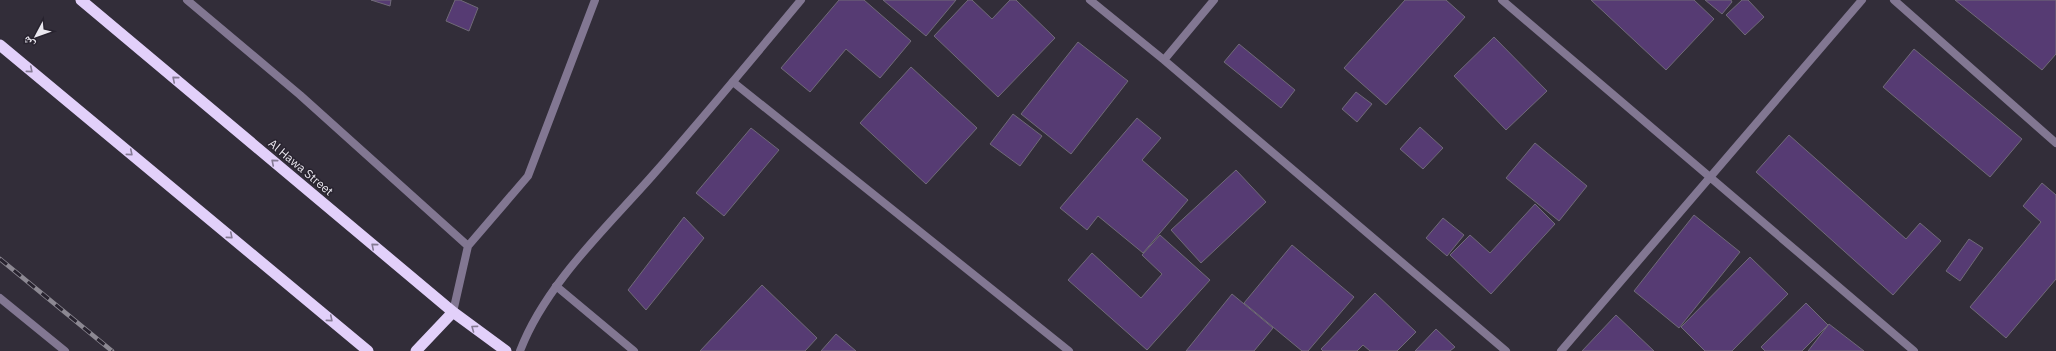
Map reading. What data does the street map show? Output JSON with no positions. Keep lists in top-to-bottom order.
{
  "streets": {
    "highway": ["Al Hawa Street"]
  },
  "north": "bottom left"
}
